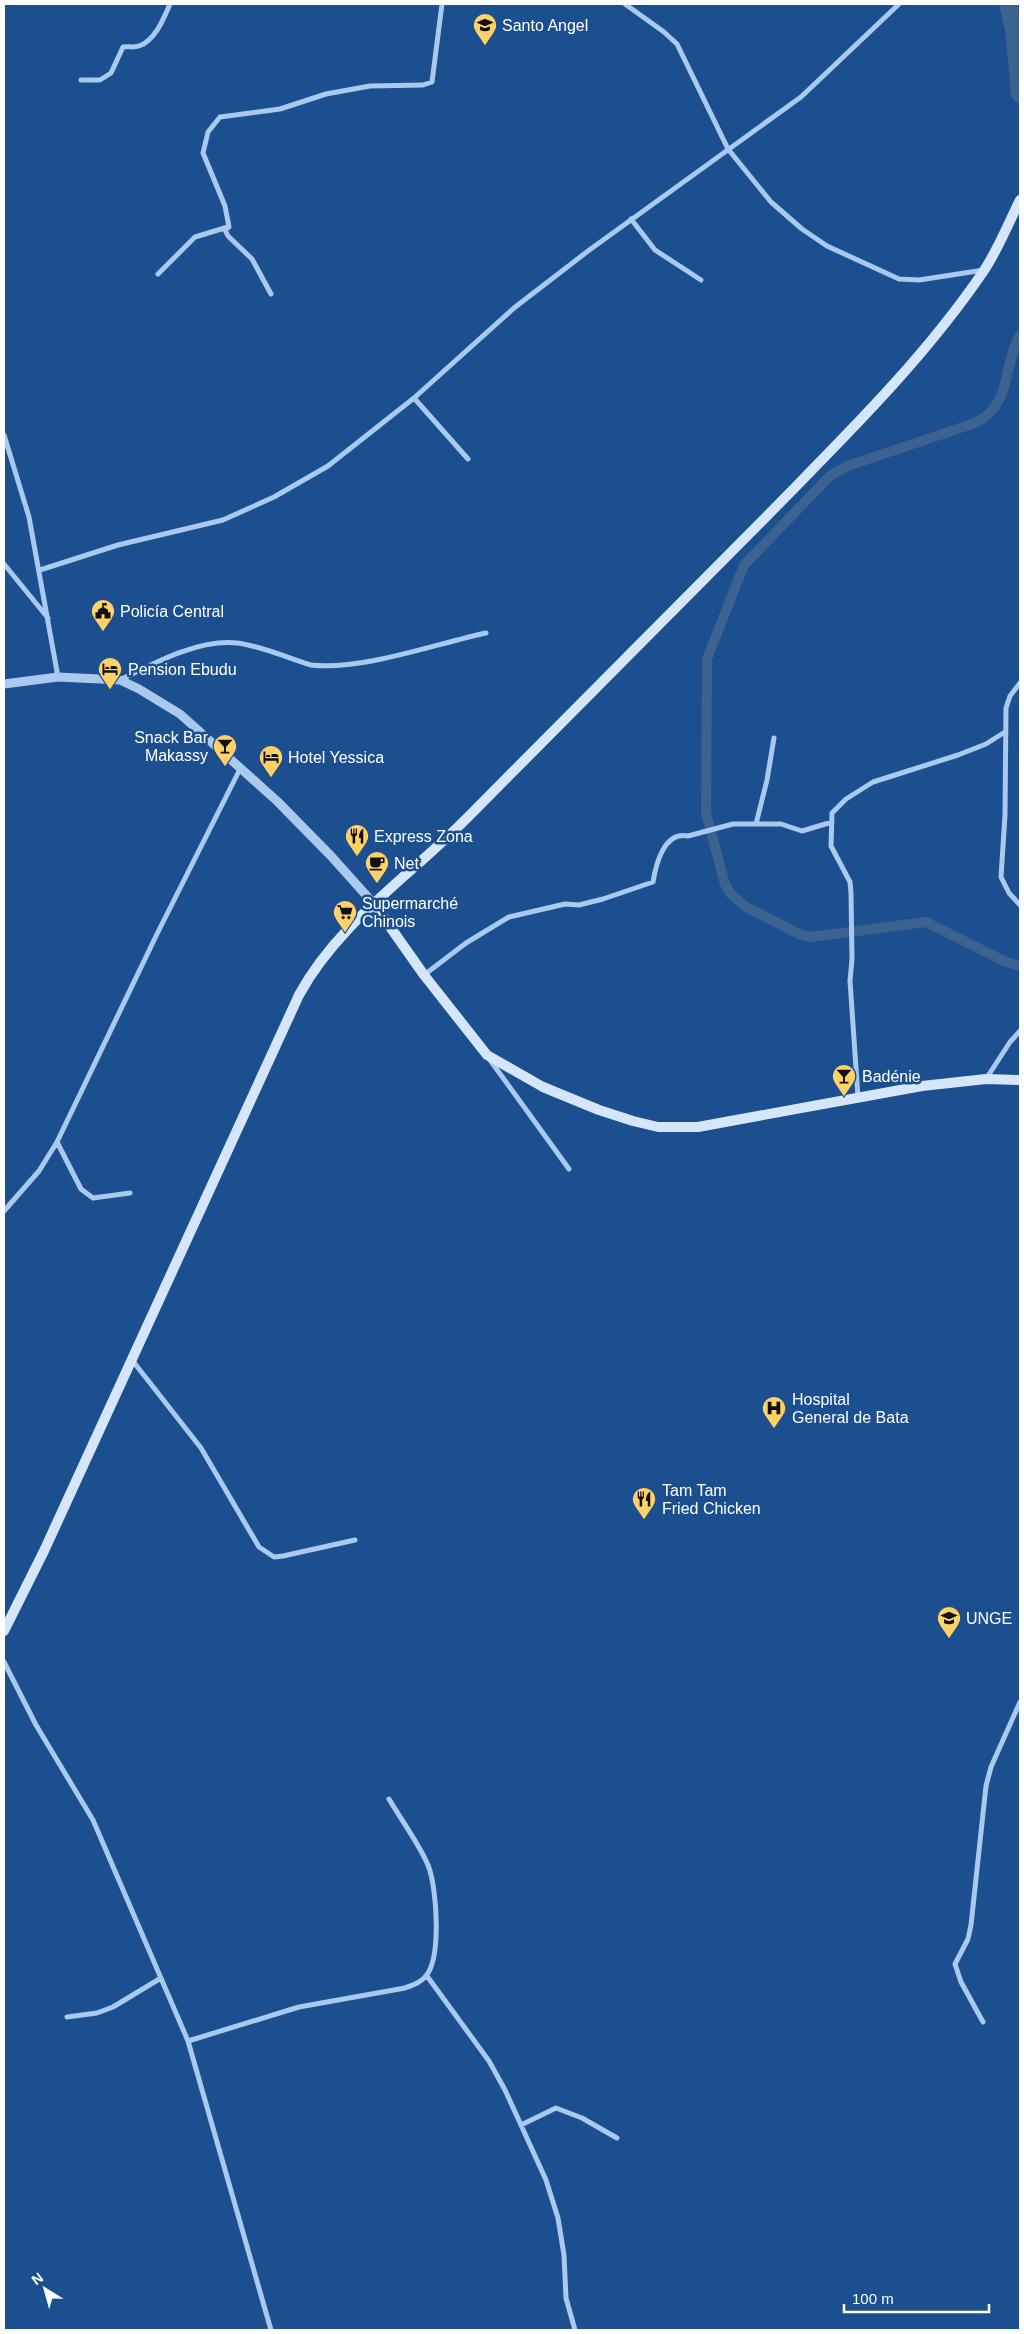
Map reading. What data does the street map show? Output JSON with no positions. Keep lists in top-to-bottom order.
{
  "places": {
    "school or university": ["Santo Angel", "UNGE"],
    "public building": ["Policía Central"],
    "hotel": ["Pension Ebudu", "Hotel Yessica"],
    "bar": ["Snack Bar Makassy", "Badénie"],
    "restaurant": ["Express Zona", "Tam Tam Fried Chicken"],
    "cafe": ["Net"],
    "supermarket": ["Supermarché Chinois"],
    "hospital": ["Hospital General de Bata"]
  },
  "scale_bar": "100 m",
  "north": "top left"
}
